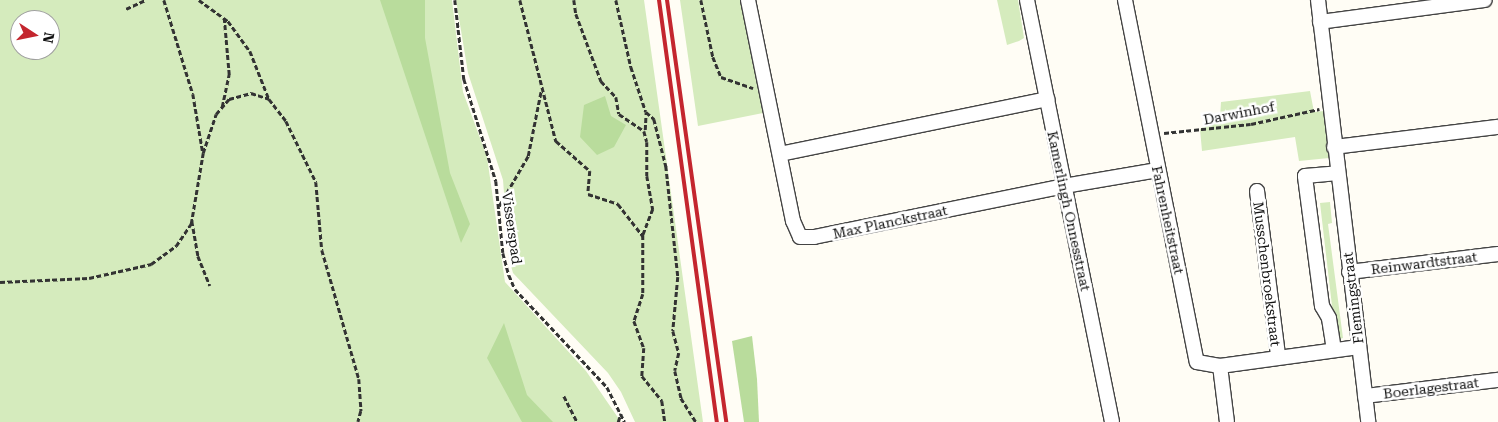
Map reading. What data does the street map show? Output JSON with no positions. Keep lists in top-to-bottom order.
{
  "streets": {
    "street": [
      "Kamerlingh Onnesstraat",
      "Fahrenheitstraat",
      "Max Planckstraat",
      "Reinwardtstraat",
      "Musschenbroekstraat",
      "Flemingstraat",
      "Boerlagestraat"
    ],
    "path": ["Darwinhof", "Visserspad"]
  },
  "crossings": [
    ["Darwinhof", "Fahrenheitstraat"],
    ["Darwinhof", "Flemingstraat"],
    ["Kamerlingh Onnesstraat", "Max Planckstraat"],
    ["Fahrenheitstraat", "Musschenbroekstraat"],
    ["Reinwardtstraat", "Flemingstraat"],
    ["Musschenbroekstraat", "Flemingstraat"],
    ["Flemingstraat", "Boerlagestraat"]
  ],
  "north": "right"
}
